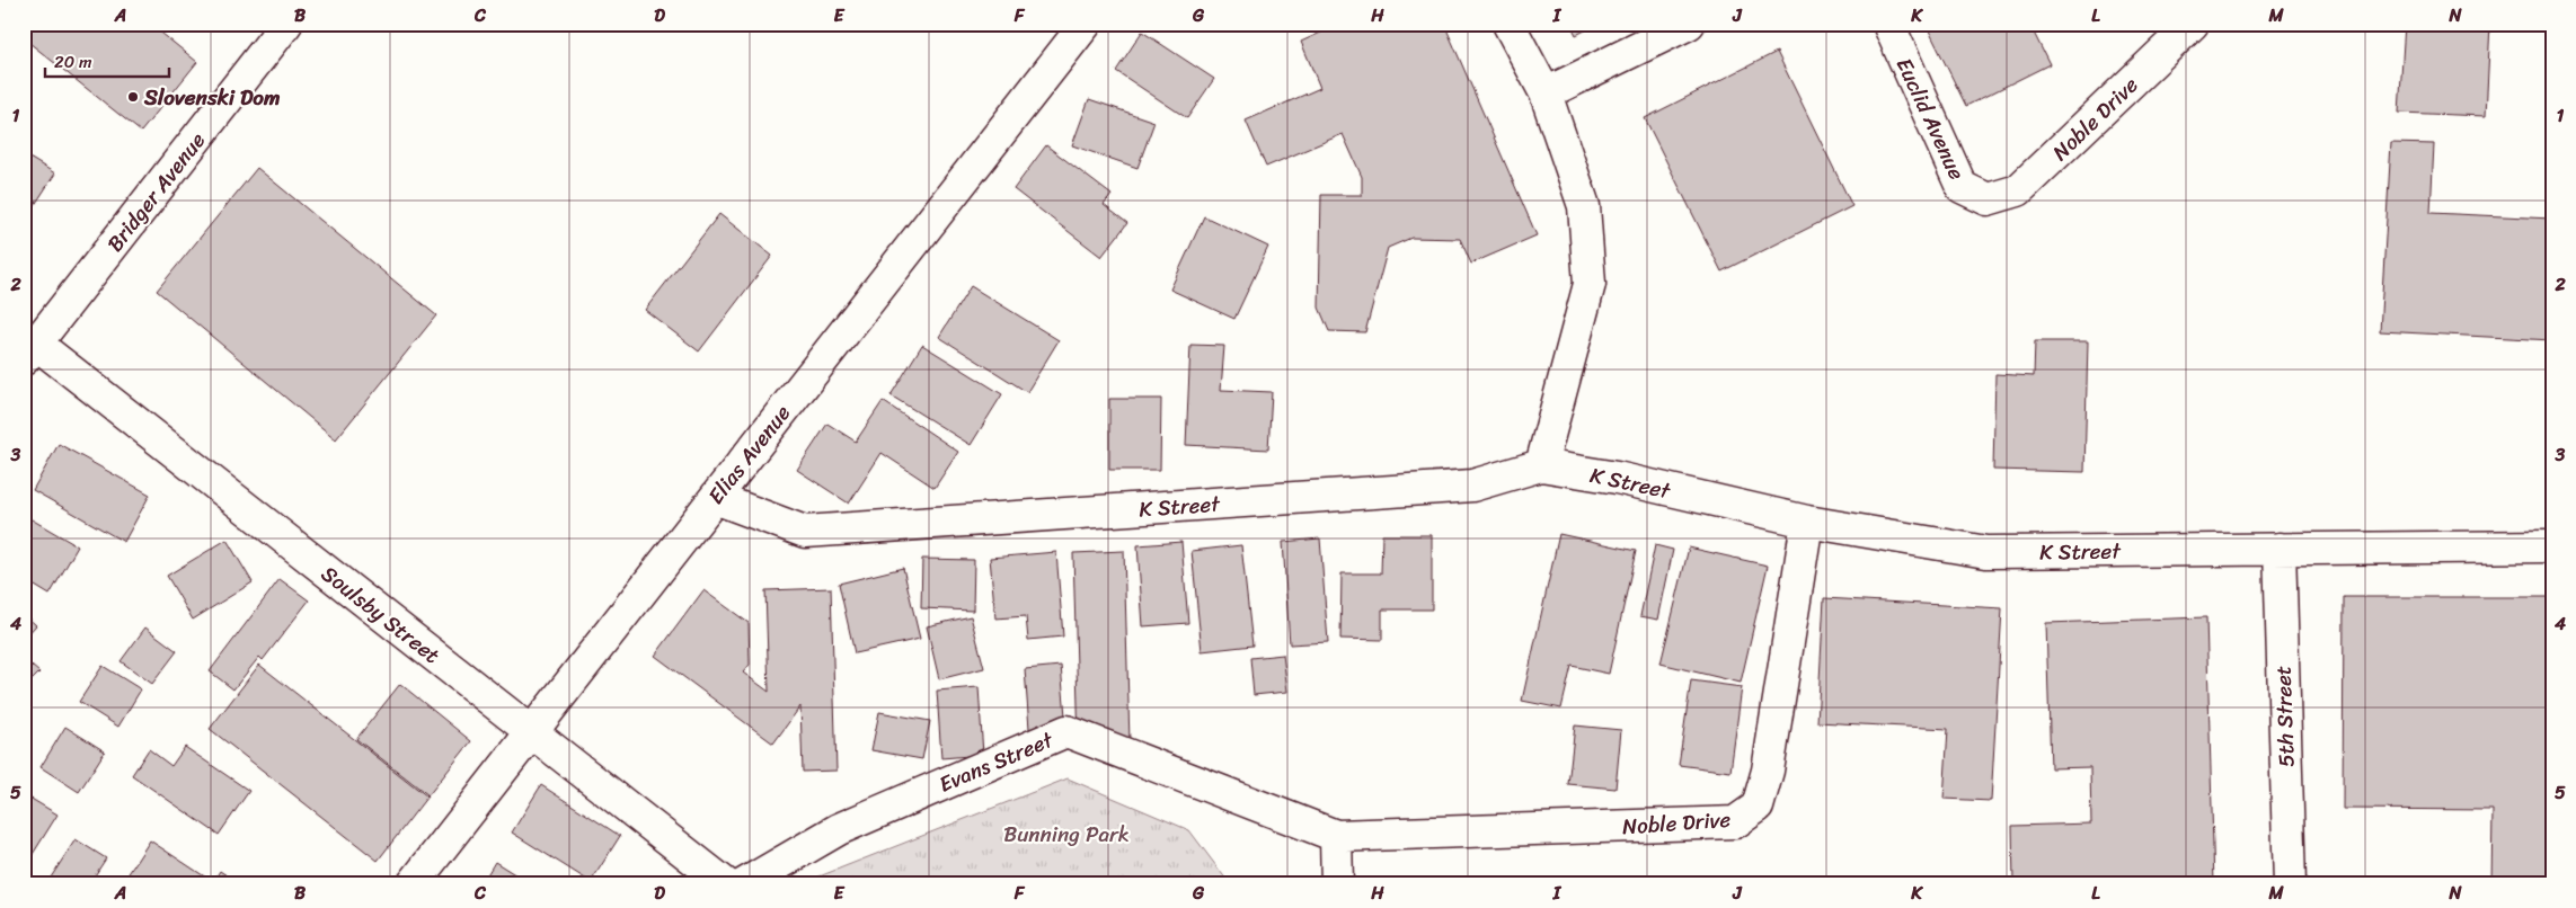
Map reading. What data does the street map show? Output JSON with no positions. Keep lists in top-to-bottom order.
{
  "streets": {
    "street": [
      "Euclid Avenue",
      "Noble Drive",
      "Bridger Avenue",
      "Elias Avenue",
      "K Street",
      "Soulsby Street",
      "5th Street",
      "Evans Street"
    ]
  },
  "crossings": [
    ["Euclid Avenue", "Noble Drive"],
    ["Noble Drive", "K Street"],
    ["Noble Drive", "Evans Street"],
    ["Bridger Avenue", "Soulsby Street"],
    ["Elias Avenue", "K Street"],
    ["Elias Avenue", "Soulsby Street"],
    ["K Street", "5th Street"]
  ],
  "parks": ["Bunning Park"],
  "places": ["Slovenski Dom"],
  "scale_bar": "20 m",
  "grid": {
    "columns": [
      "A",
      "B",
      "C",
      "D",
      "E",
      "F",
      "G",
      "H",
      "I",
      "J",
      "K",
      "L",
      "M",
      "N"
    ],
    "rows": [
      "1",
      "2",
      "3",
      "4",
      "5"
    ]
  }
}
